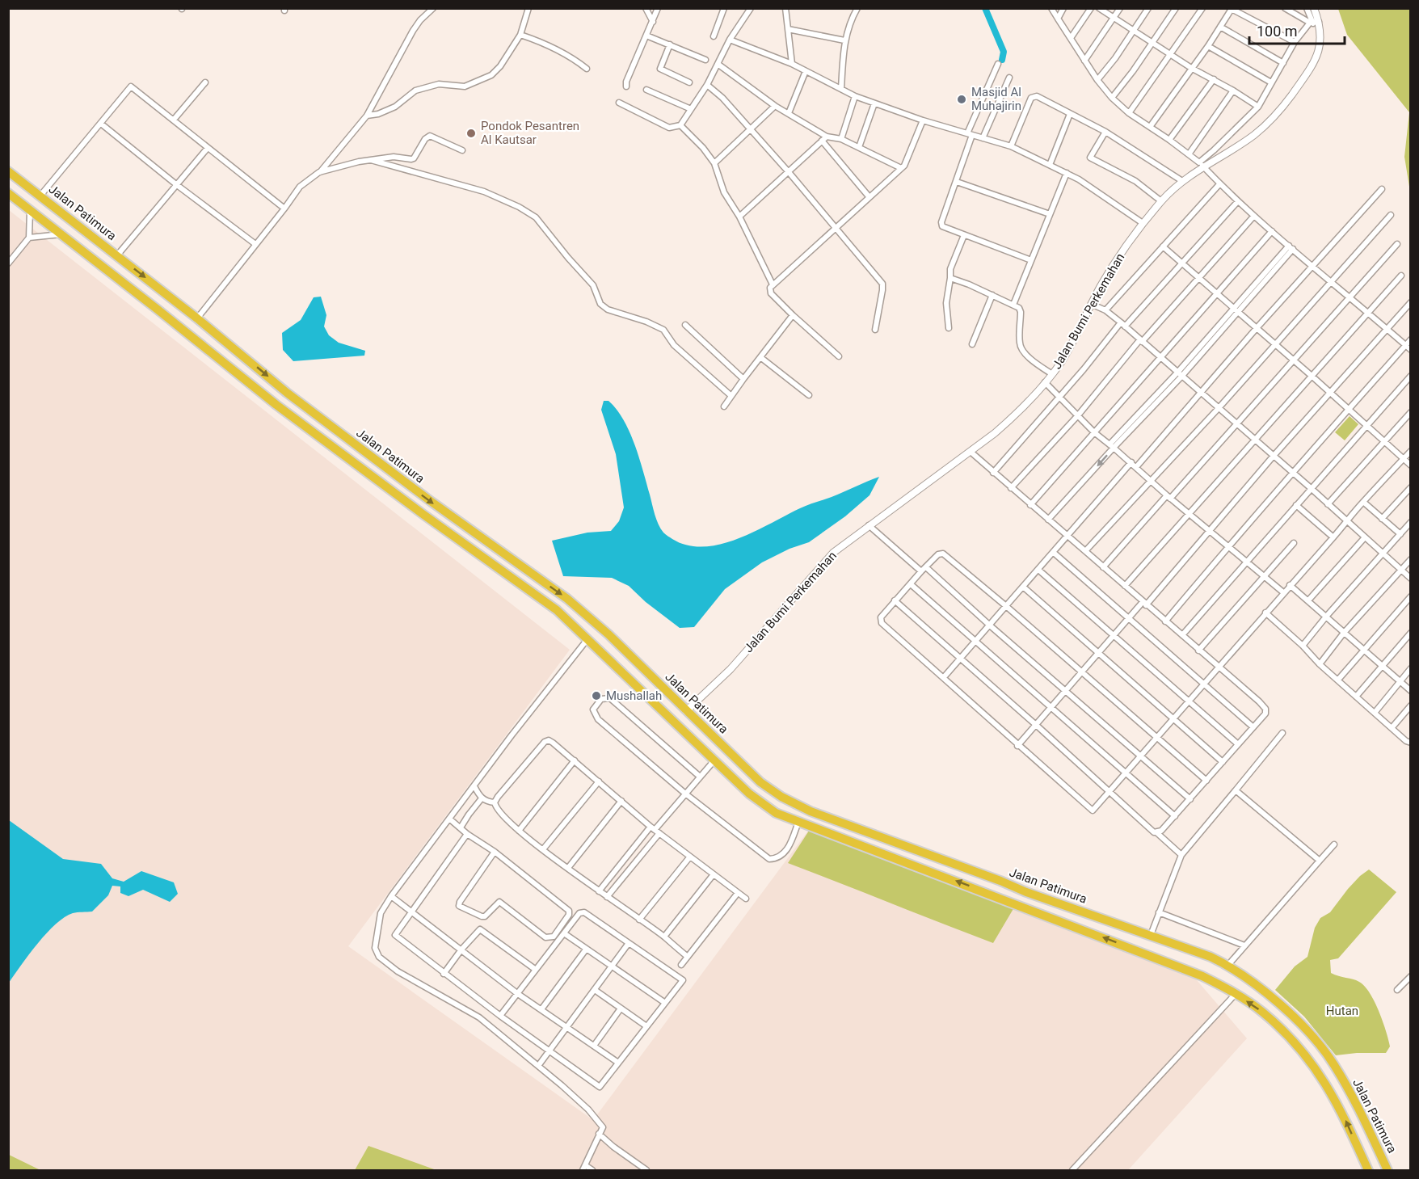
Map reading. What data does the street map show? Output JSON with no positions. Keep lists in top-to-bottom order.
{
  "streets": {
    "highway": ["Jalan Patimura"],
    "street": ["Jalan Bumi Perkemahan"]
  },
  "crossings": [
    ["Jalan Patimura", "Jalan Bumi Perkemahan"]
  ],
  "parks": ["Hutan"],
  "places": ["Masjid Al Muhajirin", "Pondok Pesantren Al Kautsar", "Mushallah"],
  "scale_bar": "100 m"
}
